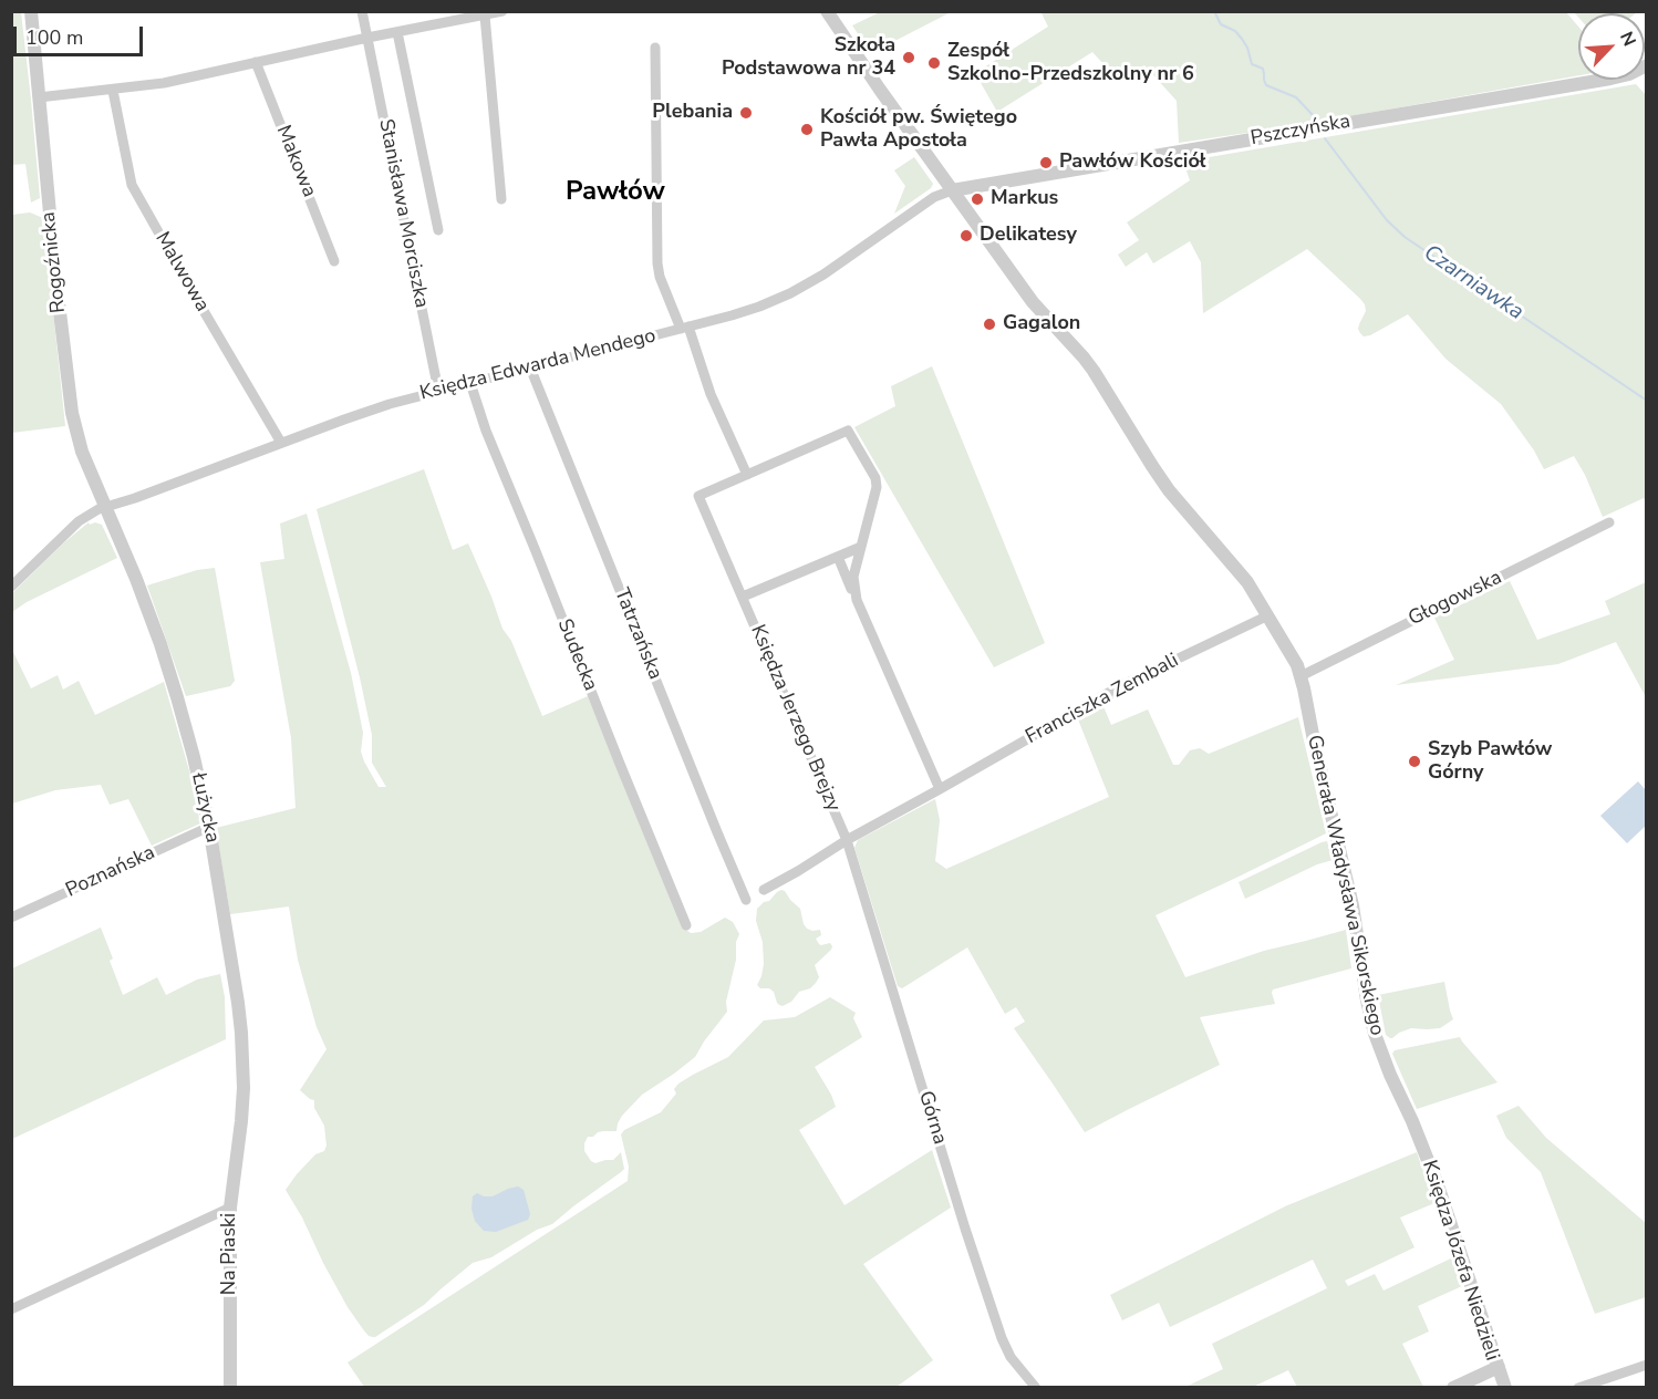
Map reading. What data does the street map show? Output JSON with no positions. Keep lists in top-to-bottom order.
{
  "streets": {
    "street": [
      "Pszczyńska",
      "Makowa",
      "Stanisława Morciszka",
      "Rogoźnicka",
      "Malwowa",
      "Księdza Edwarda Mendego",
      "Głogowska",
      "Tatrzańska",
      "Sudecka",
      "Franciszka Zembali",
      "Księdza Jerzego Brejzy",
      "Łużycka",
      "Poznańska",
      "Generała Władysława Sikorskiego",
      "Górna",
      "Na Piaski",
      "Księdza Józefa Niedzieli"
    ]
  },
  "crossings": [
    ["Pszczyńska", "Księdza Edwarda Mendego"],
    ["Pszczyńska", "Generała Władysława Sikorskiego"],
    ["Stanisława Morciszka", "Księdza Edwarda Mendego"],
    ["Rogoźnicka", "Księdza Edwarda Mendego"],
    ["Rogoźnicka", "Łużycka"],
    ["Malwowa", "Księdza Edwarda Mendego"],
    ["Księdza Edwarda Mendego", "Tatrzańska"],
    ["Księdza Edwarda Mendego", "Sudecka"],
    ["Księdza Edwarda Mendego", "Łużycka"],
    ["Księdza Edwarda Mendego", "Generała Władysława Sikorskiego"],
    ["Głogowska", "Generała Władysława Sikorskiego"],
    ["Franciszka Zembali", "Księdza Jerzego Brejzy"],
    ["Franciszka Zembali", "Generała Władysława Sikorskiego"],
    ["Franciszka Zembali", "Górna"],
    ["Księdza Jerzego Brejzy", "Górna"],
    ["Łużycka", "Poznańska"],
    ["Łużycka", "Na Piaski"],
    ["Generała Władysława Sikorskiego", "Księdza Józefa Niedzieli"]
  ],
  "districts": ["Pawłów"],
  "water": ["Czarniawka"],
  "places": [
    "Szkoła Podstawowa nr 34",
    "Zespół Szkolno-Przedszkolny nr 6",
    "Plebania",
    "Kościół pw. Świętego Pawła Apostoła",
    "Pawłów Kościół",
    "Markus",
    "Delikatesy",
    "Gagalon",
    "Szyb Pawłów Górny"
  ],
  "scale_bar": "100 m",
  "north": "top right"
}
